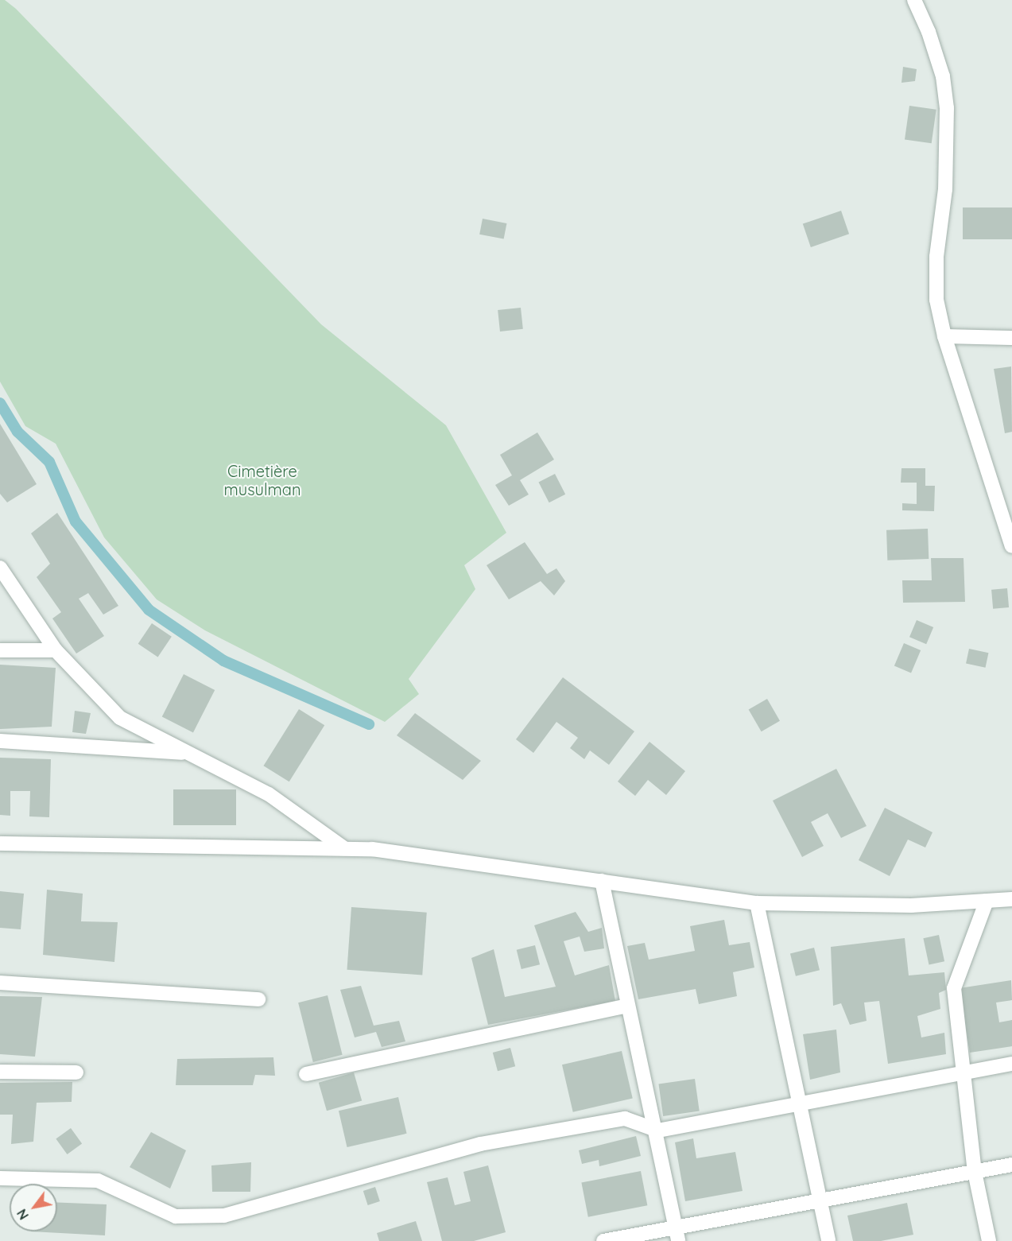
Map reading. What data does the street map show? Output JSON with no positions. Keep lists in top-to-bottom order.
{
  "parks": ["Cimetière musulman"],
  "north": "bottom left"
}
